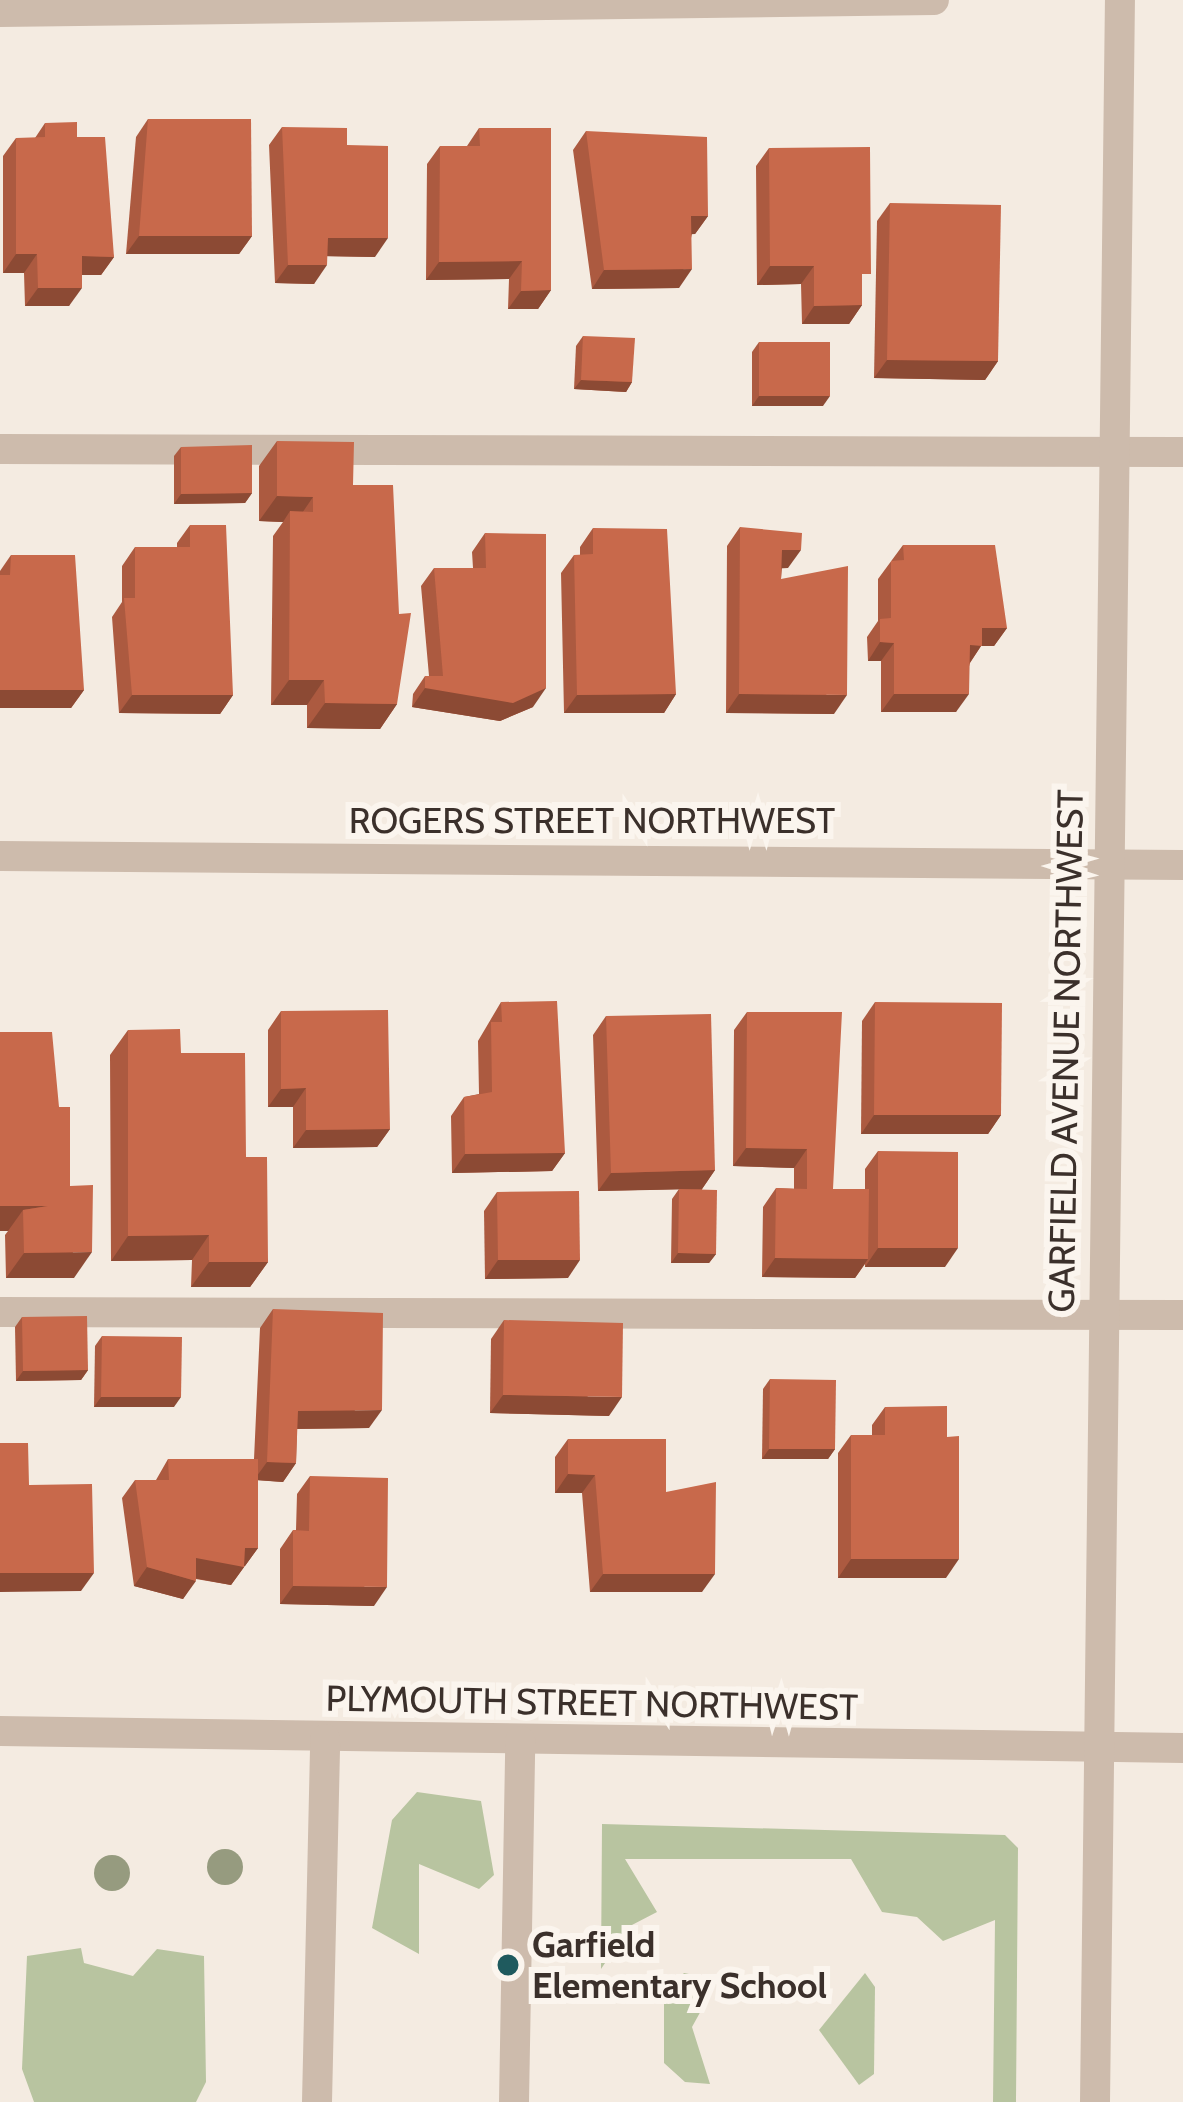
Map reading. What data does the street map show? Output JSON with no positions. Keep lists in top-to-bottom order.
{
  "streets": {
    "street": ["ROGERS STREET NORTHWEST", "GARFIELD AVENUE NORTHWEST", "PLYMOUTH STREET NORTHWEST"]
  },
  "crossings": [
    ["ROGERS STREET NORTHWEST", "GARFIELD AVENUE NORTHWEST"],
    ["GARFIELD AVENUE NORTHWEST", "PLYMOUTH STREET NORTHWEST"]
  ],
  "places": ["Garfield Elementary School"]
}
